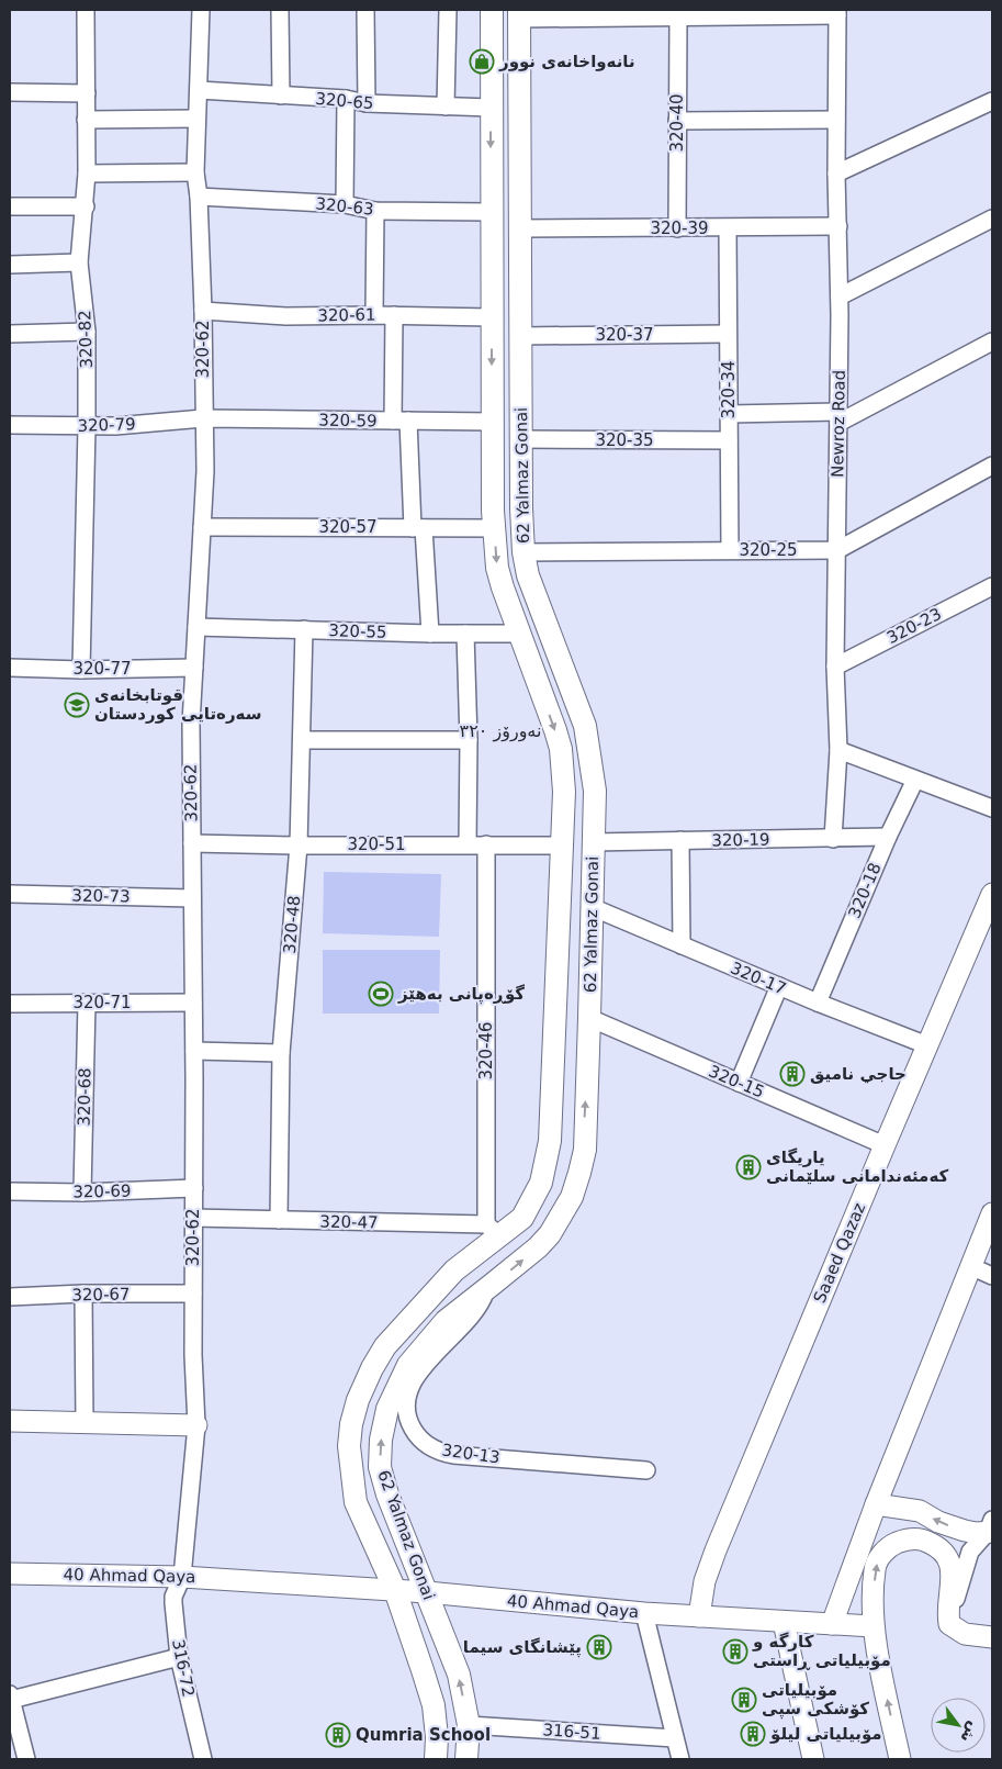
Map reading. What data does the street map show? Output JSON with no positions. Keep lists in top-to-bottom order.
{
  "streets": {
    "main road": ["62 Yalmaz Gonai"],
    "street": [
      "320-65",
      "320-40",
      "320-63",
      "320-39",
      "320-61",
      "320-37",
      "320-82",
      "320-62",
      "320-34",
      "320-59",
      "Newroz Road",
      "320-79",
      "320-35",
      "320-57",
      "320-25",
      "320-23",
      "320-55",
      "320-77",
      "320-19",
      "320-51",
      "320-18",
      "320-73",
      "320-48",
      "320-17",
      "320-71",
      "320-46",
      "320-15",
      "320-68",
      "320-69",
      "320-47",
      "Saaed Qazaz",
      "320-67",
      "320-13",
      "40 Ahmad Qaya",
      "316-72",
      "316-51"
    ]
  },
  "crossings": [
    ["320-65", "320-62"],
    ["320-65", "62 Yalmaz Gonai"],
    ["320-40", "320-39"],
    ["320-63", "320-62"],
    ["320-63", "62 Yalmaz Gonai"],
    ["320-39", "320-34"],
    ["320-39", "Newroz Road"],
    ["320-39", "62 Yalmaz Gonai"],
    ["320-61", "320-62"],
    ["320-61", "62 Yalmaz Gonai"],
    ["320-37", "320-34"],
    ["320-37", "62 Yalmaz Gonai"],
    ["320-82", "320-79"],
    ["320-82", "320-77"],
    ["320-62", "320-59"],
    ["320-62", "320-79"],
    ["320-62", "320-57"],
    ["320-62", "320-55"],
    ["320-62", "320-77"],
    ["320-62", "320-51"],
    ["320-62", "320-73"],
    ["320-62", "320-71"],
    ["320-62", "320-69"],
    ["320-62", "320-47"],
    ["320-62", "320-67"],
    ["320-62", "40 Ahmad Qaya"],
    ["320-62", "316-72"],
    ["320-34", "320-35"],
    ["320-34", "320-25"],
    ["320-59", "320-79"],
    ["320-59", "62 Yalmaz Gonai"],
    ["Newroz Road", "320-25"],
    ["Newroz Road", "320-23"],
    ["Newroz Road", "320-19"],
    ["320-35", "62 Yalmaz Gonai"],
    ["62 Yalmaz Gonai", "320-57"],
    ["62 Yalmaz Gonai", "320-25"],
    ["62 Yalmaz Gonai", "320-55"],
    ["62 Yalmaz Gonai", "320-19"],
    ["62 Yalmaz Gonai", "320-51"],
    ["62 Yalmaz Gonai", "320-17"],
    ["62 Yalmaz Gonai", "320-46"],
    ["62 Yalmaz Gonai", "320-15"],
    ["62 Yalmaz Gonai", "320-47"],
    ["62 Yalmaz Gonai", "320-13"],
    ["62 Yalmaz Gonai", "40 Ahmad Qaya"],
    ["62 Yalmaz Gonai", "316-51"],
    ["320-55", "320-48"],
    ["320-19", "320-18"],
    ["320-51", "320-48"],
    ["320-51", "320-46"],
    ["320-18", "320-17"],
    ["320-48", "320-47"],
    ["320-17", "Saaed Qazaz"],
    ["320-71", "320-68"],
    ["320-46", "320-47"],
    ["320-15", "Saaed Qazaz"],
    ["320-68", "320-69"],
    ["Saaed Qazaz", "40 Ahmad Qaya"],
    ["40 Ahmad Qaya", "316-72"]
  ],
  "districts": ["نەورۆز ٣٢٠"],
  "places": {
    "shop": ["نانەواخانەی نوور"],
    "school or university": ["قوتابخانەی سەرەتایی کوردستان"],
    "sports": ["گۆڕەپانی بەهێز"],
    "building": [
      "حاجي ناميق",
      "یاریگای کەمئەندامانی سلێمانی",
      "پێشانگای سیما",
      "کارگە و مۆبیلیاتی ڕاستی",
      "مۆبیلیاتی کۆشکی سپی",
      "مۆبیلیاتی لیلۆ",
      "Qumria School"
    ]
  },
  "north": "bottom right"
}
